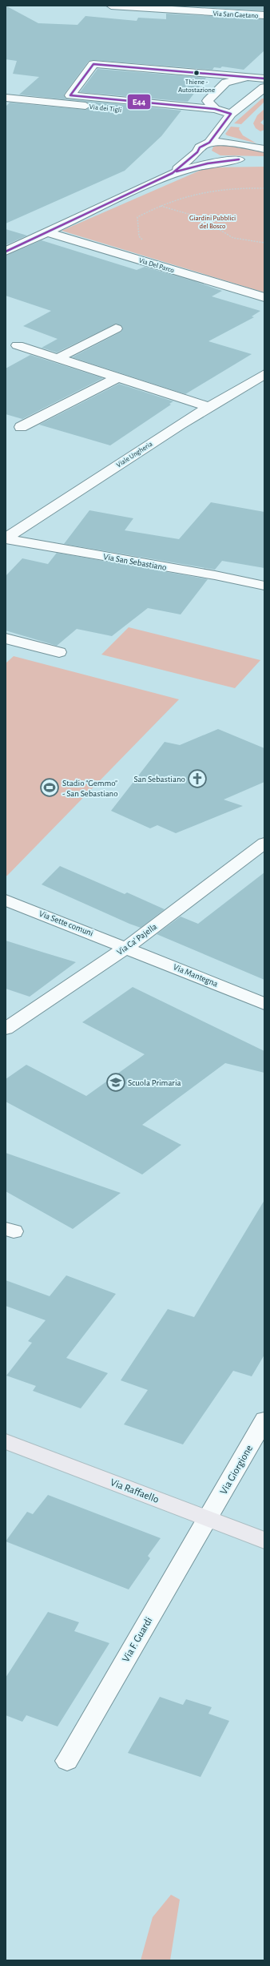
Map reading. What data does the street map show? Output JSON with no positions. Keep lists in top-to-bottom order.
{
  "streets": {
    "main road": ["Via Raffaello"],
    "street": [
      "Via San Gaetano",
      "Via dei Tigli",
      "Via Del Parco",
      "Viale Ungheria",
      "Via San Sebastiano",
      "Via Sette comuni",
      "Via Ca' Pajella",
      "Via Mantegna",
      "Via Giorgione",
      "Via F. Guardi"
    ]
  },
  "crossings": [
    ["Viale Ungheria", "Via San Sebastiano"],
    ["Via Sette comuni", "Via Ca' Pajella"],
    ["Via Sette comuni", "Via Mantegna"],
    ["Via Ca' Pajella", "Via Mantegna"],
    ["Via Giorgione", "Via Raffaello"],
    ["Via Giorgione", "Via F. Guardi"],
    ["Via Raffaello", "Via F. Guardi"]
  ],
  "parks": ["Giardini Pubblici del Bosco"],
  "places": {
    "other": ["Thiene - Autostazione"],
    "church": ["San Sebastiano"],
    "sports": ["Stadio \"Gemmo\" - San Sebastiano"],
    "school or university": ["Scuola Primaria"]
  },
  "lines": ["transit line E44"]
}
